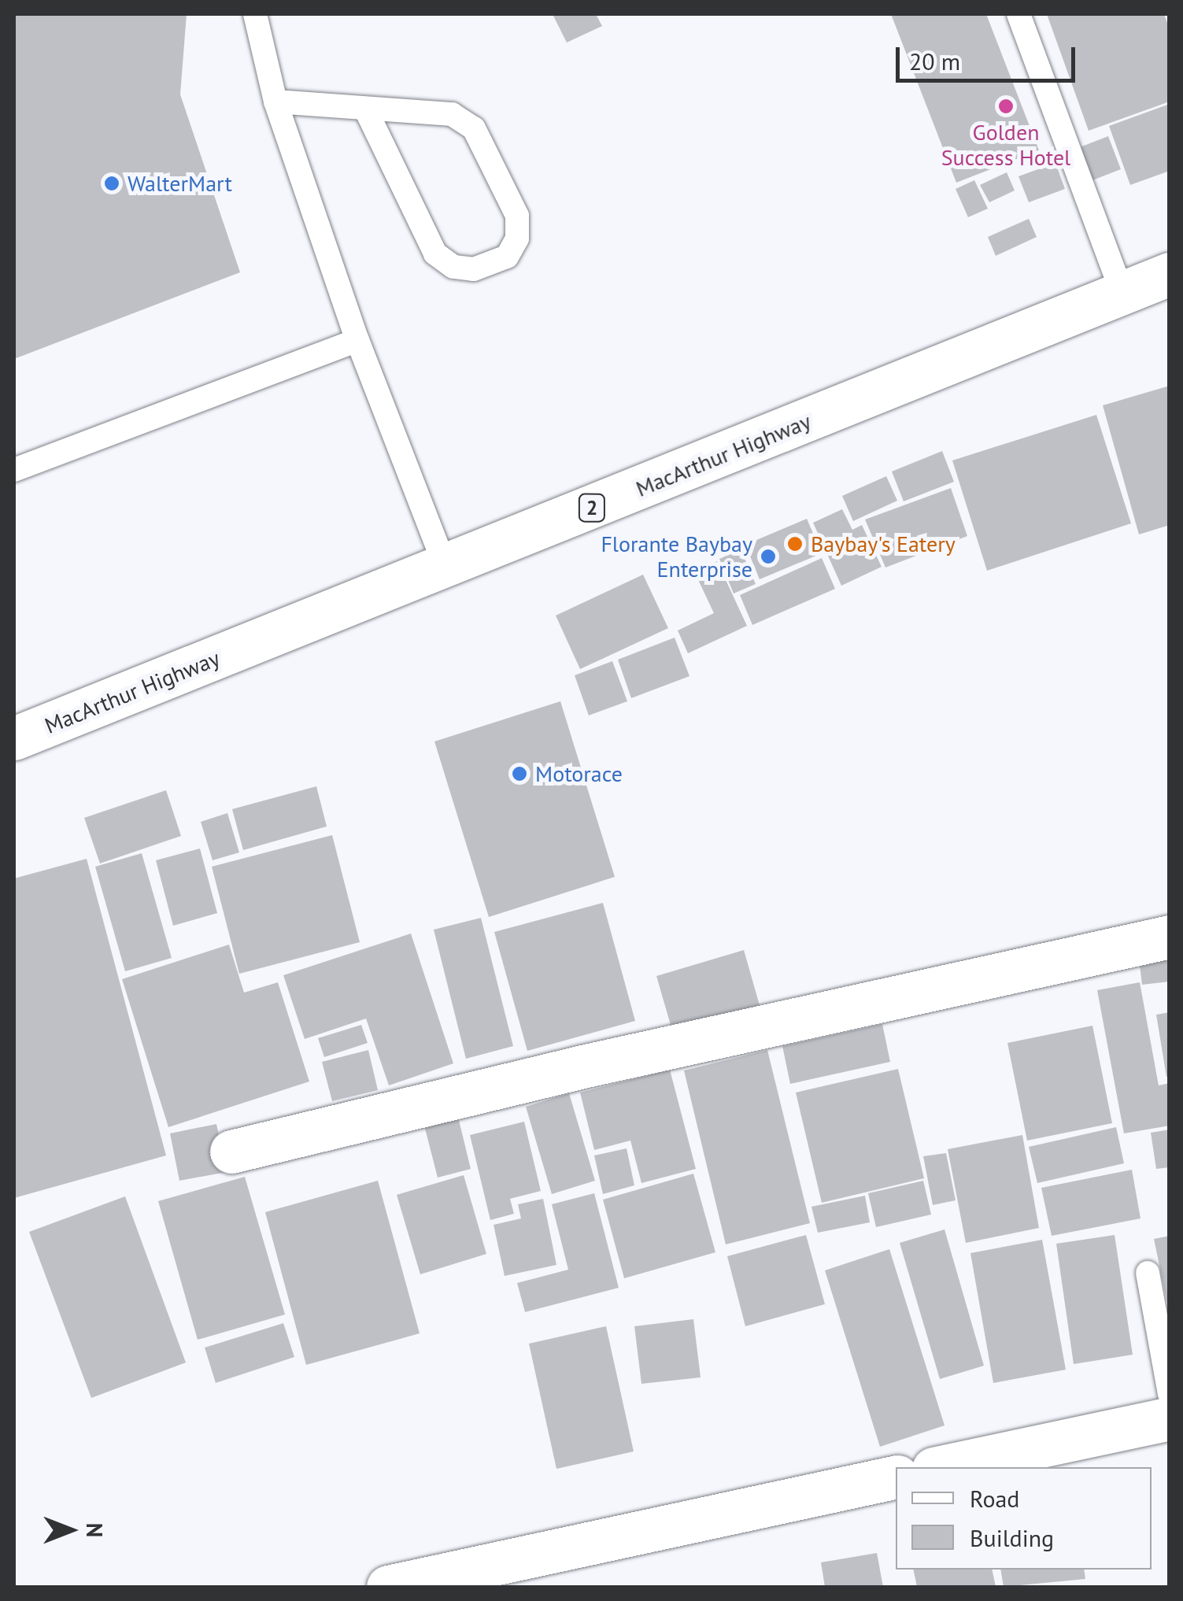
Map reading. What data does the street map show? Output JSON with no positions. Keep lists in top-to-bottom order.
{
  "streets": {
    "main road": ["MacArthur Highway", "2"]
  },
  "places": [
    "Golden Success Hotel",
    "WalterMart",
    "Baybay's Eatery",
    "Florante Baybay Enterprise",
    "Motorace"
  ],
  "legend": ["Road", "Building"],
  "scale_bar": "20 m",
  "north": "right"
}
